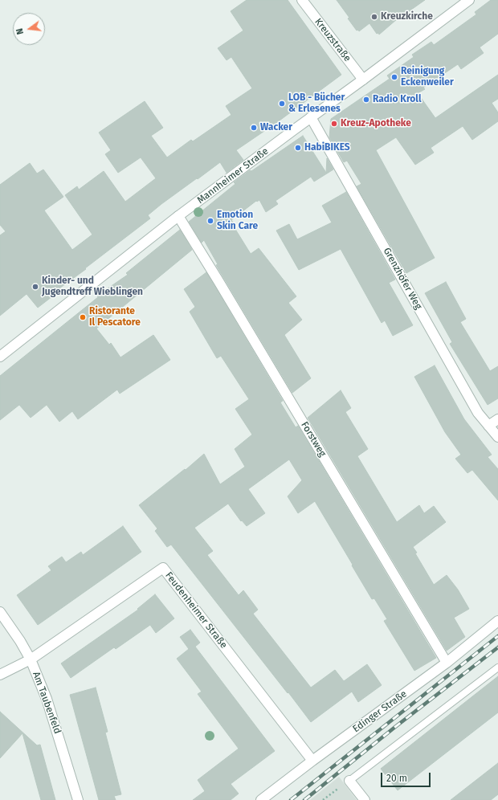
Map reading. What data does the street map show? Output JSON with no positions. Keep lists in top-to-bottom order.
{
  "streets": {
    "street": [
      "Kreuzstraße",
      "Mannheimer Straße",
      "Grenzhöfer Weg",
      "Forstweg",
      "Feudenheimer Straße",
      "Am Taubenfeld",
      "Edinger Straße"
    ]
  },
  "crossings": [
    ["Kreuzstraße", "Mannheimer Straße"],
    ["Mannheimer Straße", "Grenzhöfer Weg"],
    ["Mannheimer Straße", "Forstweg"],
    ["Forstweg", "Edinger Straße"],
    ["Feudenheimer Straße", "Am Taubenfeld"],
    ["Feudenheimer Straße", "Edinger Straße"]
  ],
  "places": [
    "Kreuzkirche",
    "Reinigung Eckenweiler",
    "Radio Kroll",
    "LOB - Bücher & Erlesenes",
    "Kreuz-Apotheke",
    "Wacker",
    "HabiBIKES",
    "Emotion Skin Care",
    "Kinder- und Jugendtreff Wieblingen",
    "Ristorante Il Pescatore"
  ],
  "scale_bar": "20 m",
  "north": "left"
}
